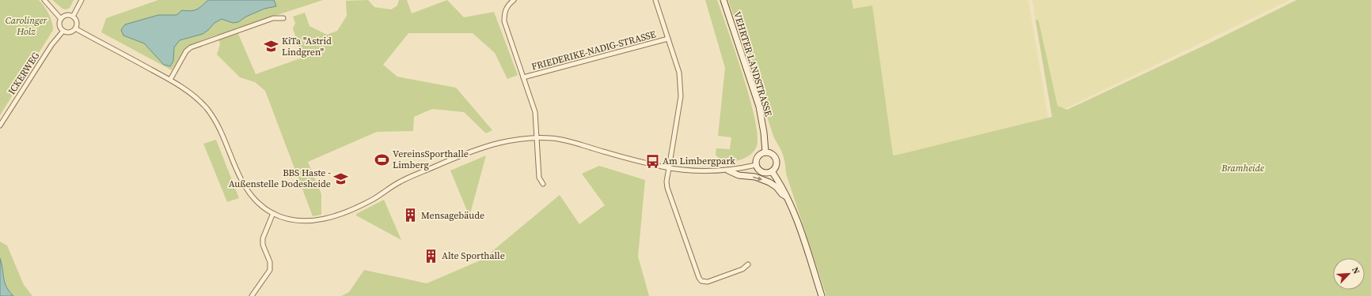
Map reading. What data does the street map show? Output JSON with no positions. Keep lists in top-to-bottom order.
{
  "streets": {
    "main road": ["VEHRTER LANDSTRASSE"],
    "street": ["FRIEDERIKE-NADIG-STRASSE", "ICKERWEG"]
  },
  "parks": ["Carolinger Holz", "Bramheide"],
  "places": {
    "school or university": ["KiTa \"Astrid Lindgren\"", "BBS Haste - Außenstelle Dodesheide"],
    "sports": ["VereinsSporthalle Limberg"],
    "bus stop": ["Am Limbergpark"],
    "building": ["Mensagebäude", "Alte Sporthalle"]
  },
  "north": "top right"
}
